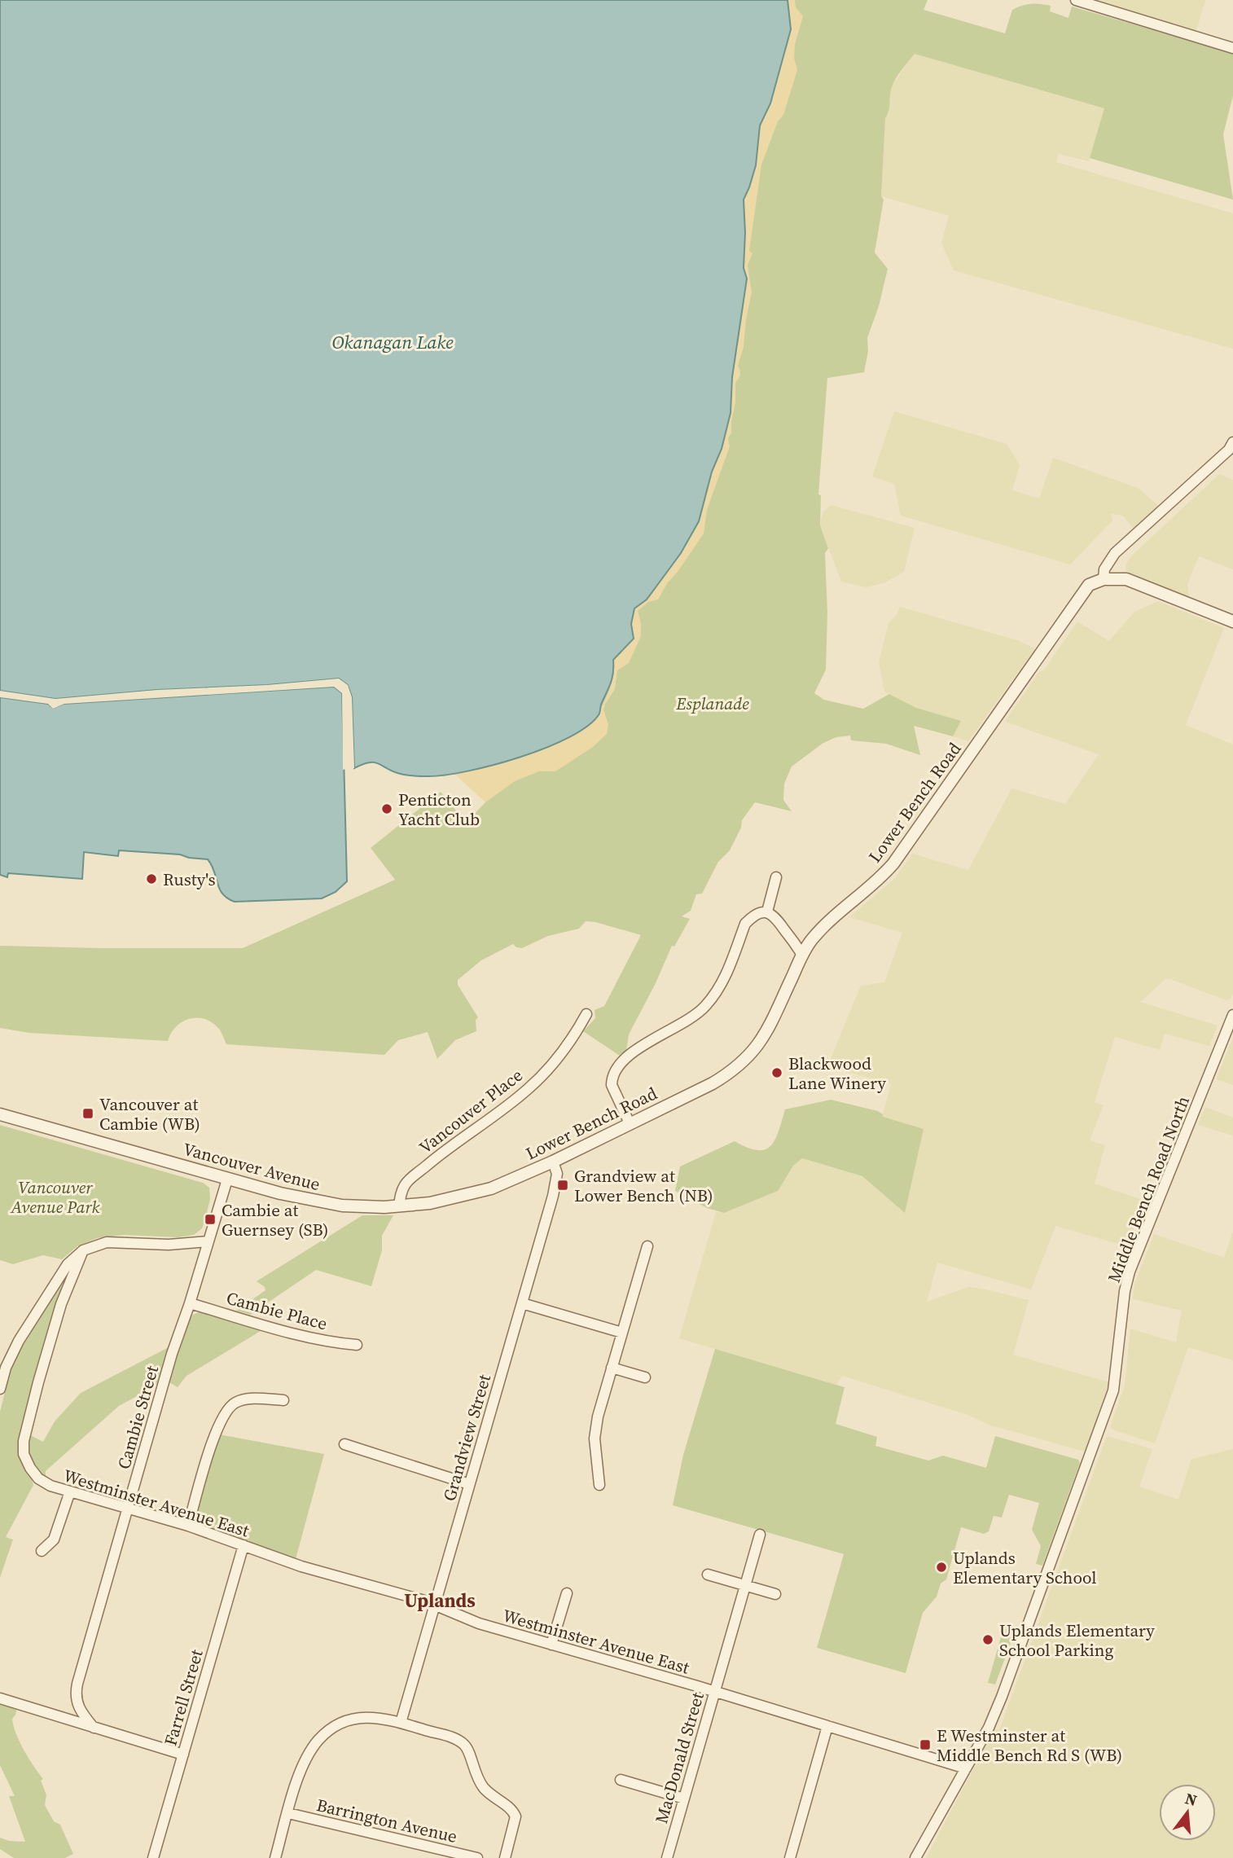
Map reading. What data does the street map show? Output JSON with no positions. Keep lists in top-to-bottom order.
{
  "streets": {
    "street": [
      "Lower Bench Road",
      "Vancouver Place",
      "Vancouver Avenue",
      "Middle Bench Road North",
      "Cambie Place",
      "Cambie Street",
      "Grandview Street",
      "Westminster Avenue East",
      "Farrell Street",
      "MacDonald Street",
      "Barrington Avenue"
    ]
  },
  "crossings": [
    ["Lower Bench Road", "Vancouver Place"],
    ["Lower Bench Road", "Vancouver Avenue"],
    ["Lower Bench Road", "Grandview Street"],
    ["Vancouver Place", "Vancouver Avenue"],
    ["Vancouver Avenue", "Cambie Street"],
    ["Middle Bench Road North", "Westminster Avenue East"],
    ["Cambie Place", "Cambie Street"],
    ["Cambie Street", "Westminster Avenue East"],
    ["Grandview Street", "Westminster Avenue East"],
    ["Westminster Avenue East", "Farrell Street"],
    ["Westminster Avenue East", "MacDonald Street"]
  ],
  "districts": ["Uplands"],
  "water": ["Okanagan Lake"],
  "parks": ["Esplanade", "Vancouver Avenue Park"],
  "places": {
    "other": [
      "Penticton Yacht Club",
      "Rusty's",
      "Blackwood Lane Winery",
      "Uplands Elementary School",
      "Uplands Elementary School Parking"
    ],
    "transit": [
      "Vancouver at Cambie (WB)",
      "Grandview at Lower Bench (NB)",
      "Cambie at Guernsey (SB)",
      "E Westminster at Middle Bench Rd S (WB)"
    ]
  },
  "north": "top"
}
